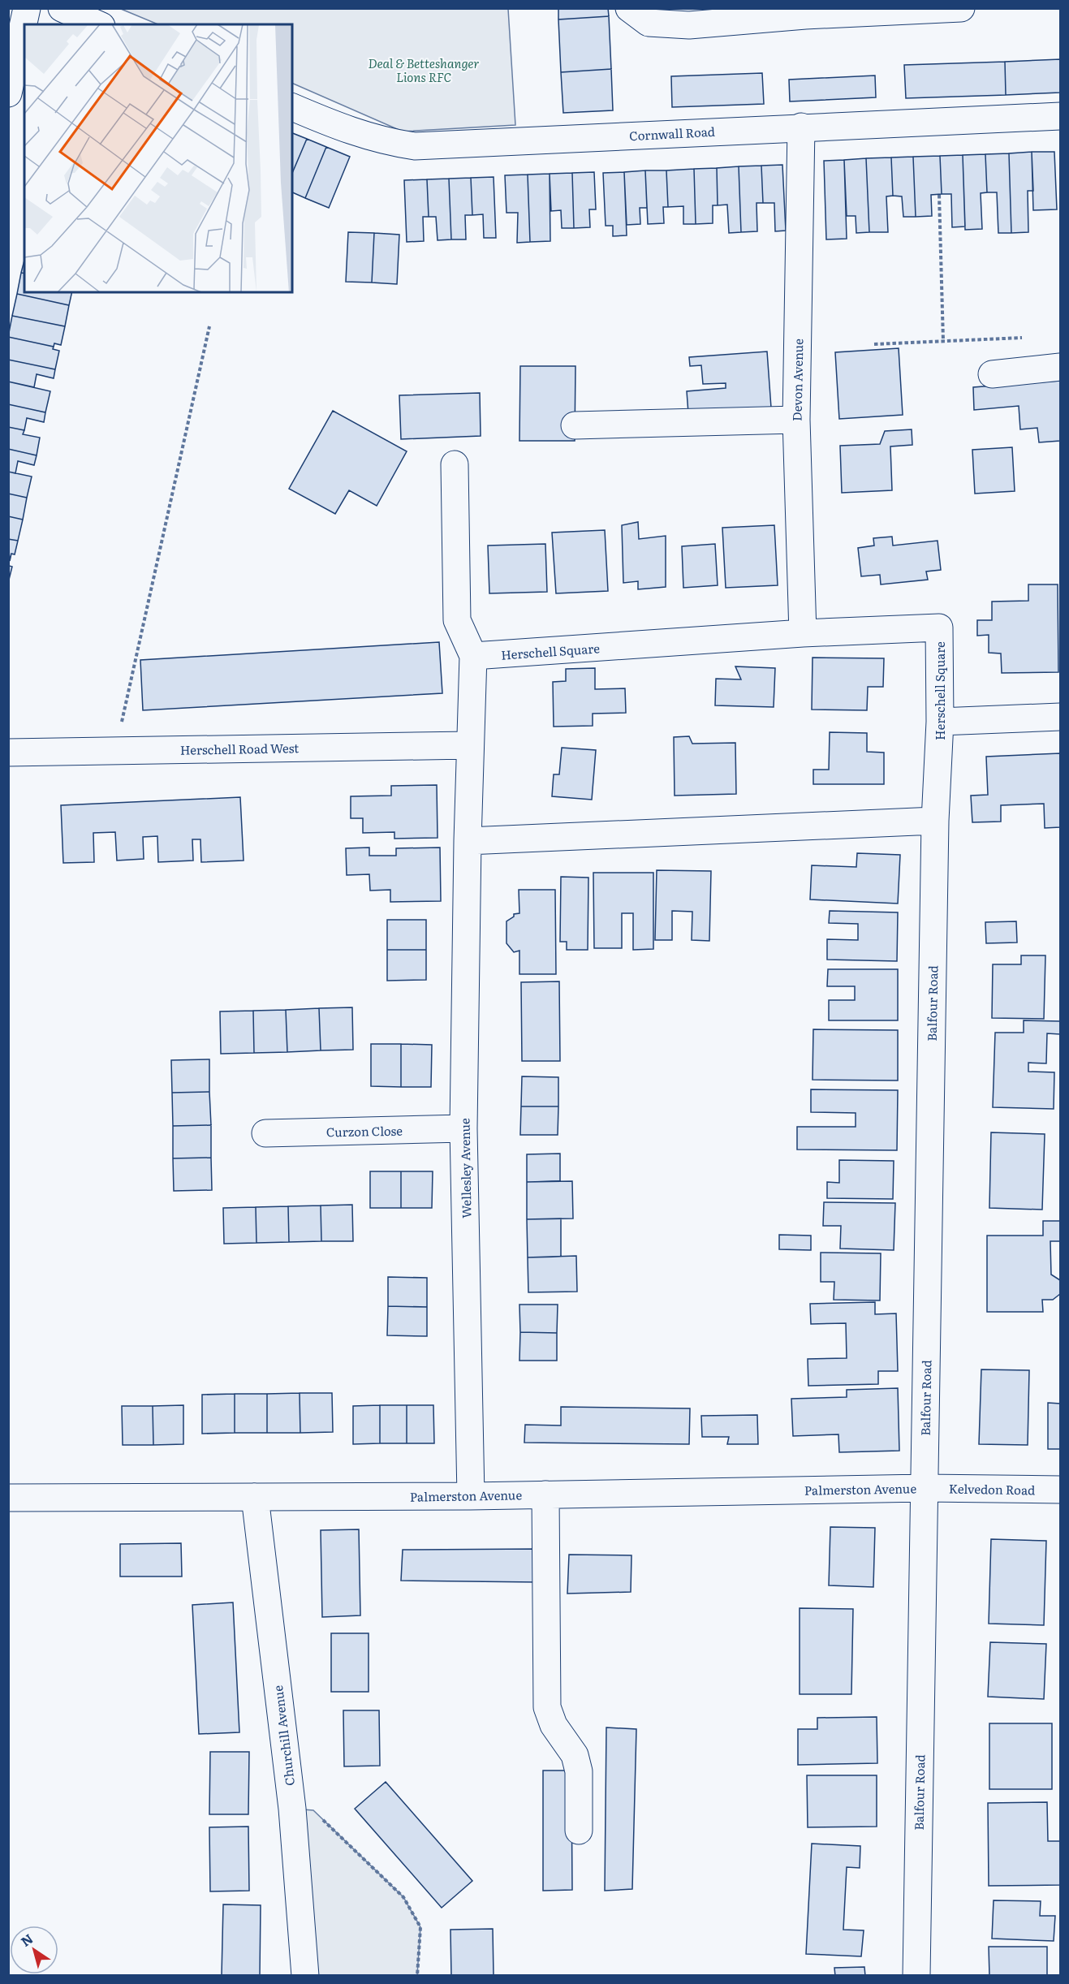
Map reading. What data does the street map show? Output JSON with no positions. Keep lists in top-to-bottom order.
{
  "streets": {
    "street": [
      "Cornwall Road",
      "Devon Avenue",
      "Herschell Square",
      "Herschell Road West",
      "Balfour Road",
      "Curzon Close",
      "Wellesley Avenue",
      "Palmerston Avenue",
      "Kelvedon Road",
      "Churchill Avenue"
    ]
  },
  "crossings": [
    ["Cornwall Road", "Devon Avenue"],
    ["Devon Avenue", "Herschell Square"],
    ["Herschell Square", "Balfour Road"],
    ["Balfour Road", "Palmerston Avenue"],
    ["Balfour Road", "Kelvedon Road"],
    ["Curzon Close", "Wellesley Avenue"],
    ["Wellesley Avenue", "Palmerston Avenue"],
    ["Palmerston Avenue", "Kelvedon Road"],
    ["Palmerston Avenue", "Churchill Avenue"]
  ],
  "parks": ["Deal & Betteshanger Lions RFC"],
  "north": "top left"
}
